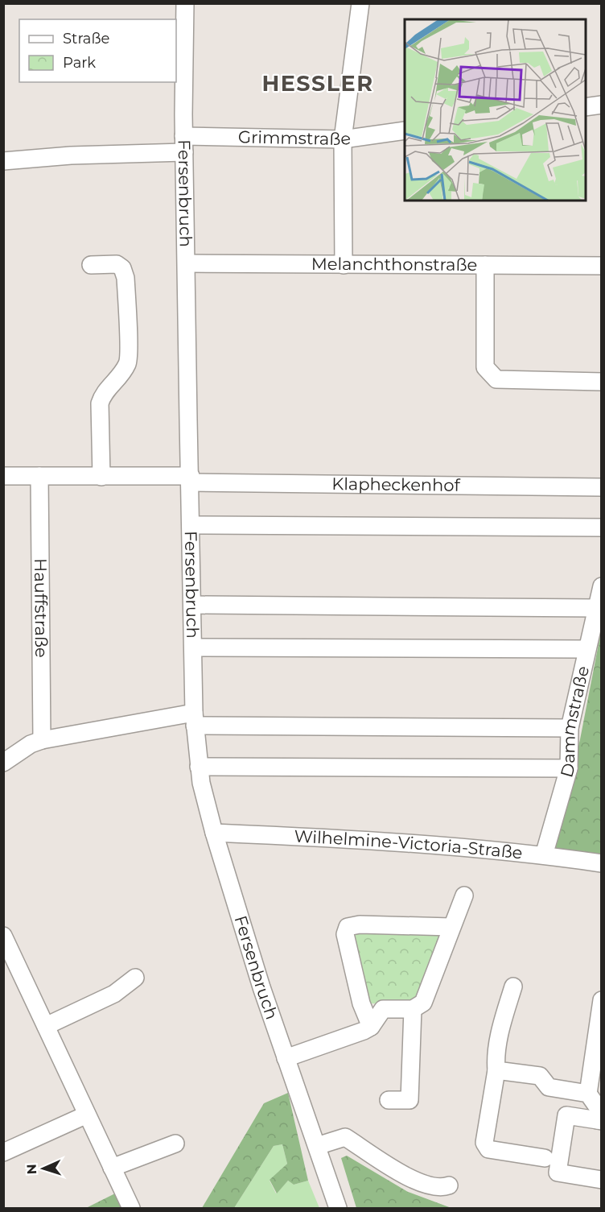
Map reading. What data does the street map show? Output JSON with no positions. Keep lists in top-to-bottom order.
{
  "streets": {
    "street": [
      "Grimmstraße",
      "Fersenbruch",
      "Melanchthonstraße",
      "Klapheckenhof",
      "Hauffstraße",
      "Dammstraße",
      "Wilhelmine-Victoria-Straße"
    ]
  },
  "crossings": [
    ["Grimmstraße", "Fersenbruch"],
    ["Fersenbruch", "Melanchthonstraße"],
    ["Fersenbruch", "Klapheckenhof"],
    ["Fersenbruch", "Wilhelmine-Victoria-Straße"],
    ["Klapheckenhof", "Hauffstraße"],
    ["Dammstraße", "Wilhelmine-Victoria-Straße"]
  ],
  "districts": ["HESSLER"],
  "legend": ["Straße", "Park"],
  "north": "left"
}
